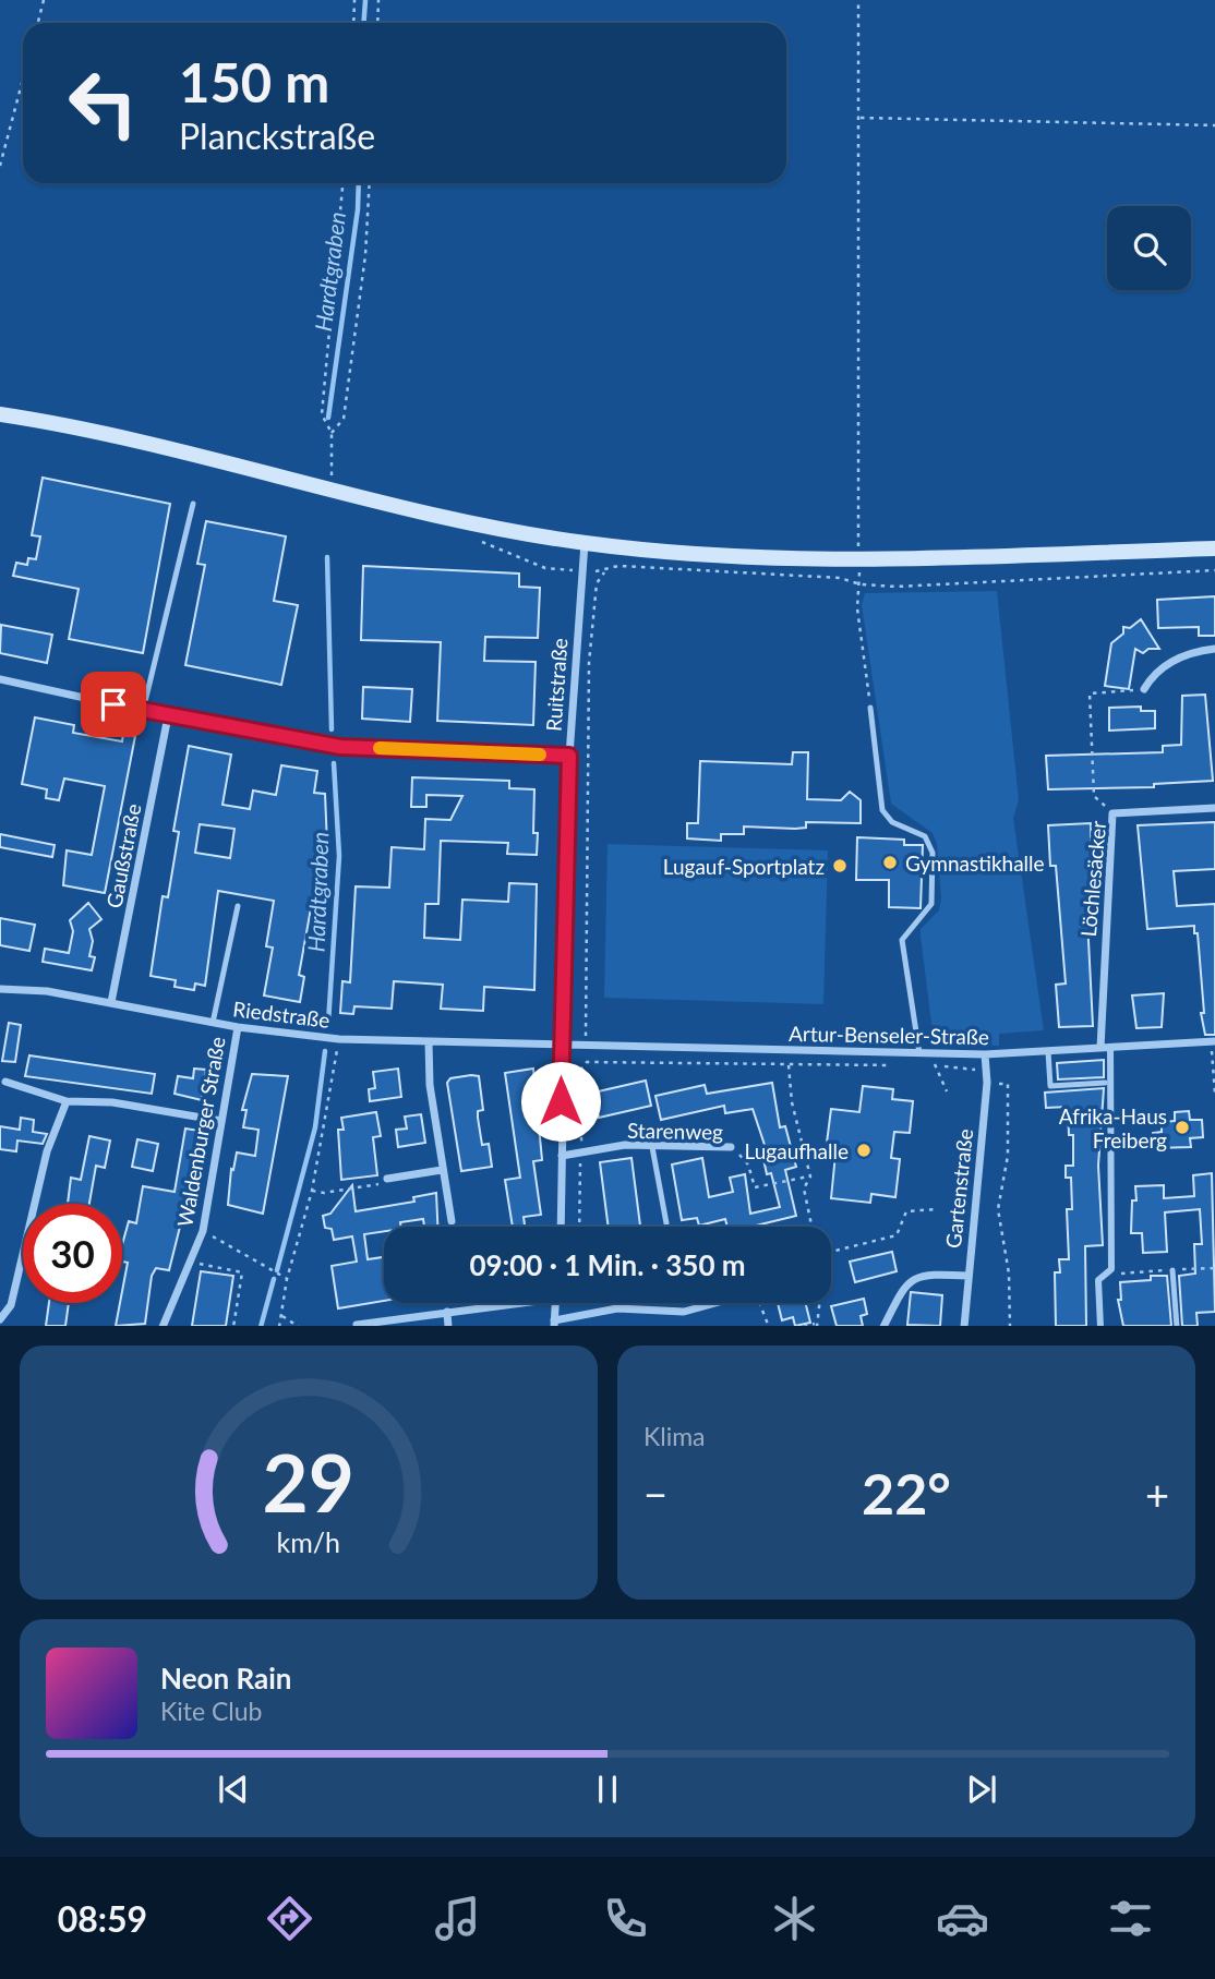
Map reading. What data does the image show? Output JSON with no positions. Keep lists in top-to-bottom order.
{
  "streets": {
    "street": [
      "Ruitstraße",
      "Gaußstraße",
      "Löchlesäcker",
      "Riedstraße",
      "Artur-Benseler-Straße",
      "Starenweg",
      "Waldenburger Straße",
      "Gartenstraße"
    ]
  },
  "crossings": [
    ["Ruitstraße", "Riedstraße"],
    ["Ruitstraße", "Artur-Benseler-Straße"],
    ["Ruitstraße", "Starenweg"],
    ["Gaußstraße", "Riedstraße"],
    ["Löchlesäcker", "Artur-Benseler-Straße"],
    ["Riedstraße", "Artur-Benseler-Straße"],
    ["Riedstraße", "Waldenburger Straße"],
    ["Artur-Benseler-Straße", "Gartenstraße"]
  ],
  "water": ["Hardtgraben"],
  "places": [
    "Gymnastikhalle",
    "Lugauf-Sportplatz",
    "Afrika-Haus Freiberg",
    "Lugaufhalle"
  ],
  "page": {
    "turn": ["150 m", "Planckstraße"],
    "limit": "30",
    "trip": "09:00 · 1 Min. · 350 m",
    "tile": "Klima",
    "heat": ["−", "22°", "+"],
    "song": ["Neon Rain", "Kite Club"],
    "tabs": "08:59",
    "gauge": ["29", "km/h"]
  }
}
